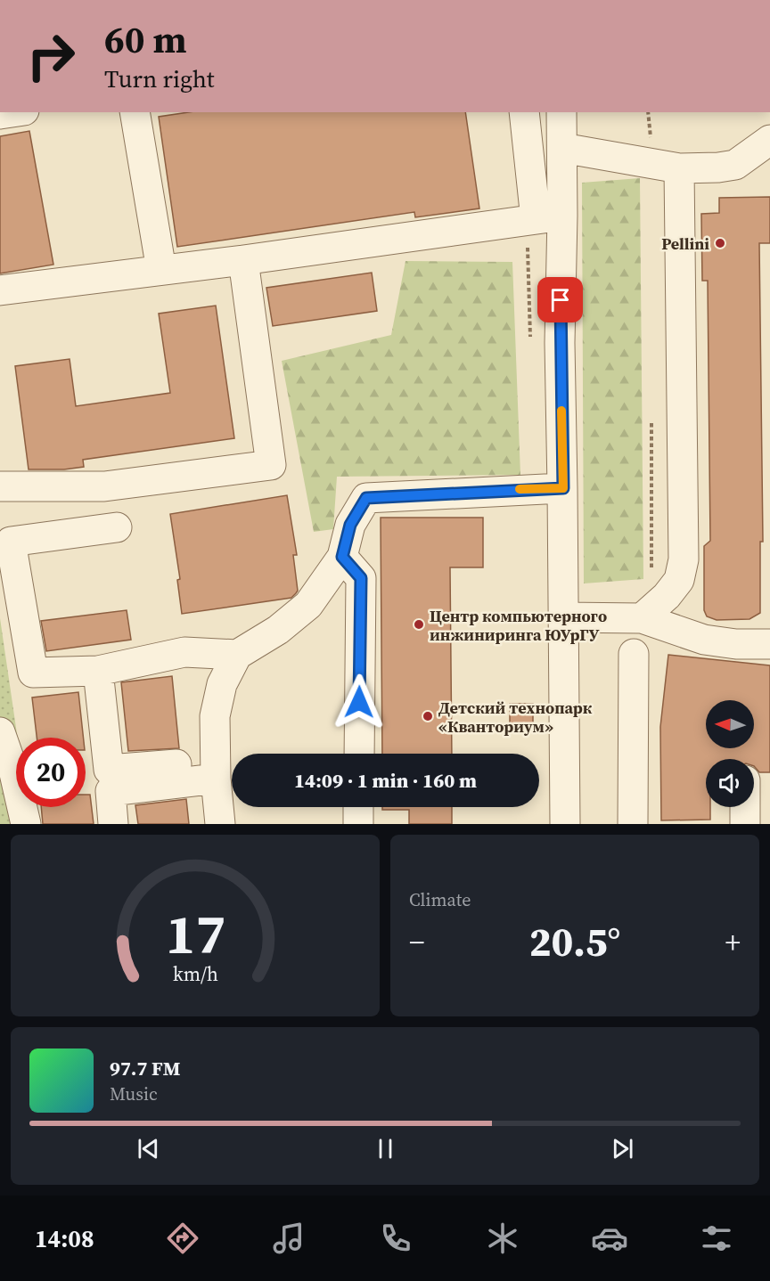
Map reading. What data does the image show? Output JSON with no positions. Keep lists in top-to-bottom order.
{
  "places": ["Pellini", "Центр компьютерного инжиниринга ЮУрГУ", "Детский технопарк «Кванториум»"],
  "north": "left",
  "page": {
    "turn": ["60 m", "Turn right"],
    "limit": "20",
    "trip": "14:09 · 1 min · 160 m",
    "tile": "Climate",
    "heat": ["−", "20.5°", "+"],
    "song": ["97.7 FM", "Music"],
    "tabs": "14:08",
    "gauge": ["17", "km/h"]
  }
}
